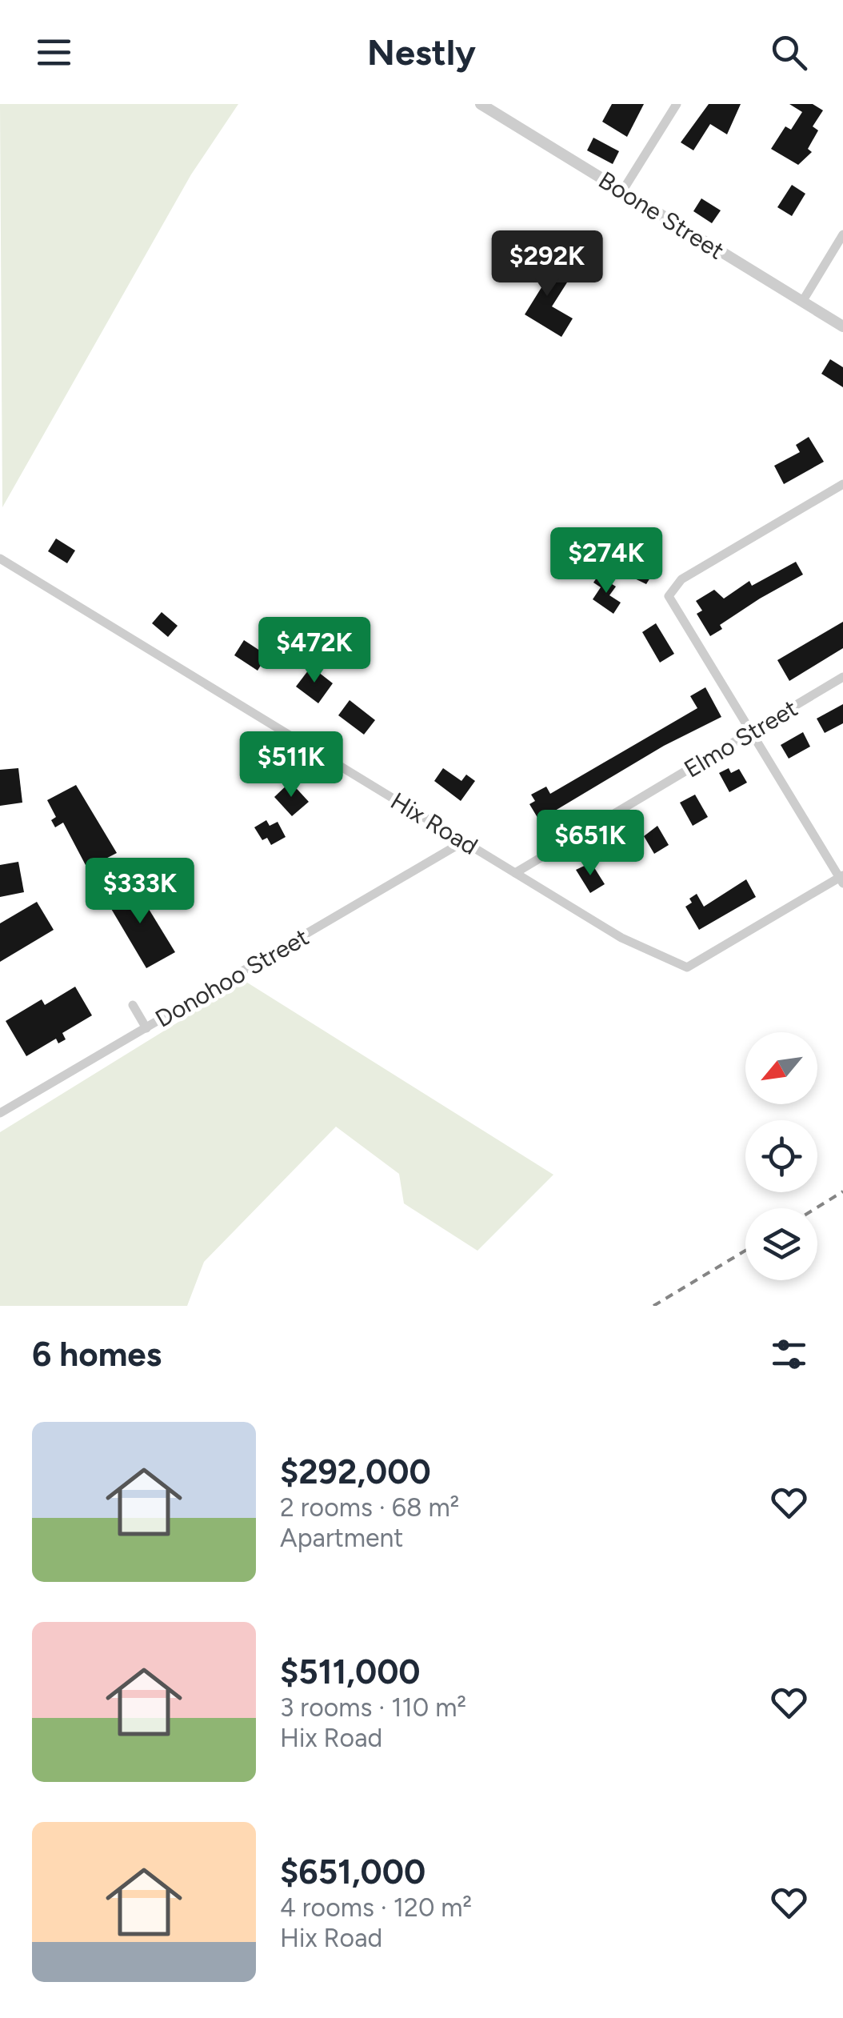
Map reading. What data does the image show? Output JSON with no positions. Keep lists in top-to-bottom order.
{
  "streets": {
    "street": [
      "Boone Street",
      "Elmo Street",
      "Hix Road",
      "Donohoo Street"
    ]
  },
  "crossings": [
    ["Elmo Street", "Hix Road"],
    ["Hix Road", "Donohoo Street"]
  ],
  "north": "bottom left",
  "page": {
    "header": "Nestly",
    "price": [
      "$292K",
      "$274K",
      "$472K",
      "$511K",
      "$651K",
      "$333K"
    ],
    "heading": "6 homes",
    "list": [
      {
        "name": "$292,000",
        "note": "2 rooms · 68 m² · Apartment"
      },
      {
        "name": "$511,000",
        "note": "3 rooms · 110 m² · Hix Road"
      },
      {
        "name": "$651,000",
        "note": "4 rooms · 120 m² · Hix Road"
      }
    ]
  }
}
